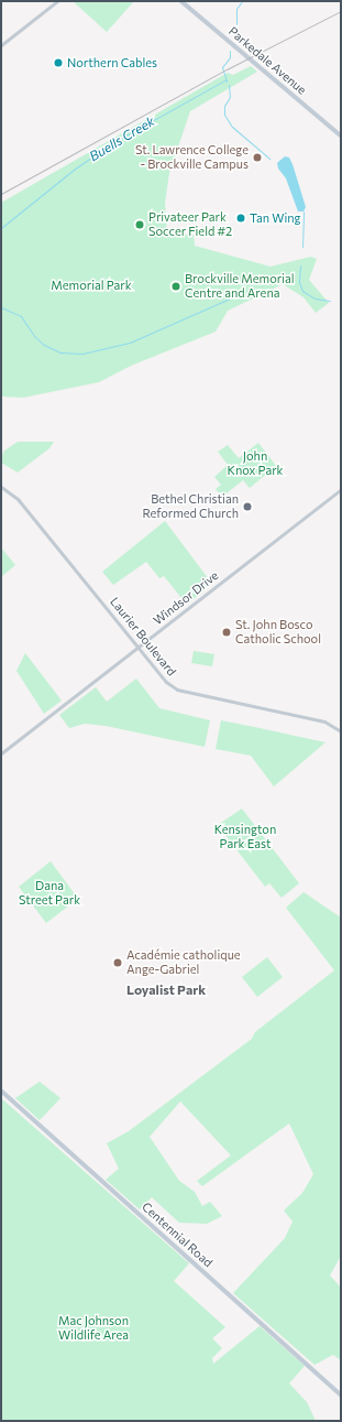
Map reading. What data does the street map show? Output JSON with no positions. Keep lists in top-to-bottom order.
{
  "streets": {
    "main road": ["Parkedale Avenue", "Centennial Road"],
    "street": ["Windsor Drive", "Laurier Boulevard"]
  },
  "crossings": [
    ["Windsor Drive", "Laurier Boulevard"]
  ],
  "districts": ["Loyalist Park"],
  "water": ["Buells Creek"],
  "parks": [
    "Memorial Park",
    "John Knox Park",
    "Kensington Park East",
    "Dana Street Park",
    "Mac Johnson Wildlife Area"
  ],
  "places": [
    "Northern Cables",
    "St. Lawrence College - Brockville Campus",
    "Tan Wing",
    "Privateer Park Soccer Field #2",
    "Brockville Memorial Centre and Arena",
    "Bethel Christian Reformed Church",
    "St. John Bosco Catholic School",
    "Académie catholique Ange-Gabriel"
  ]
}
